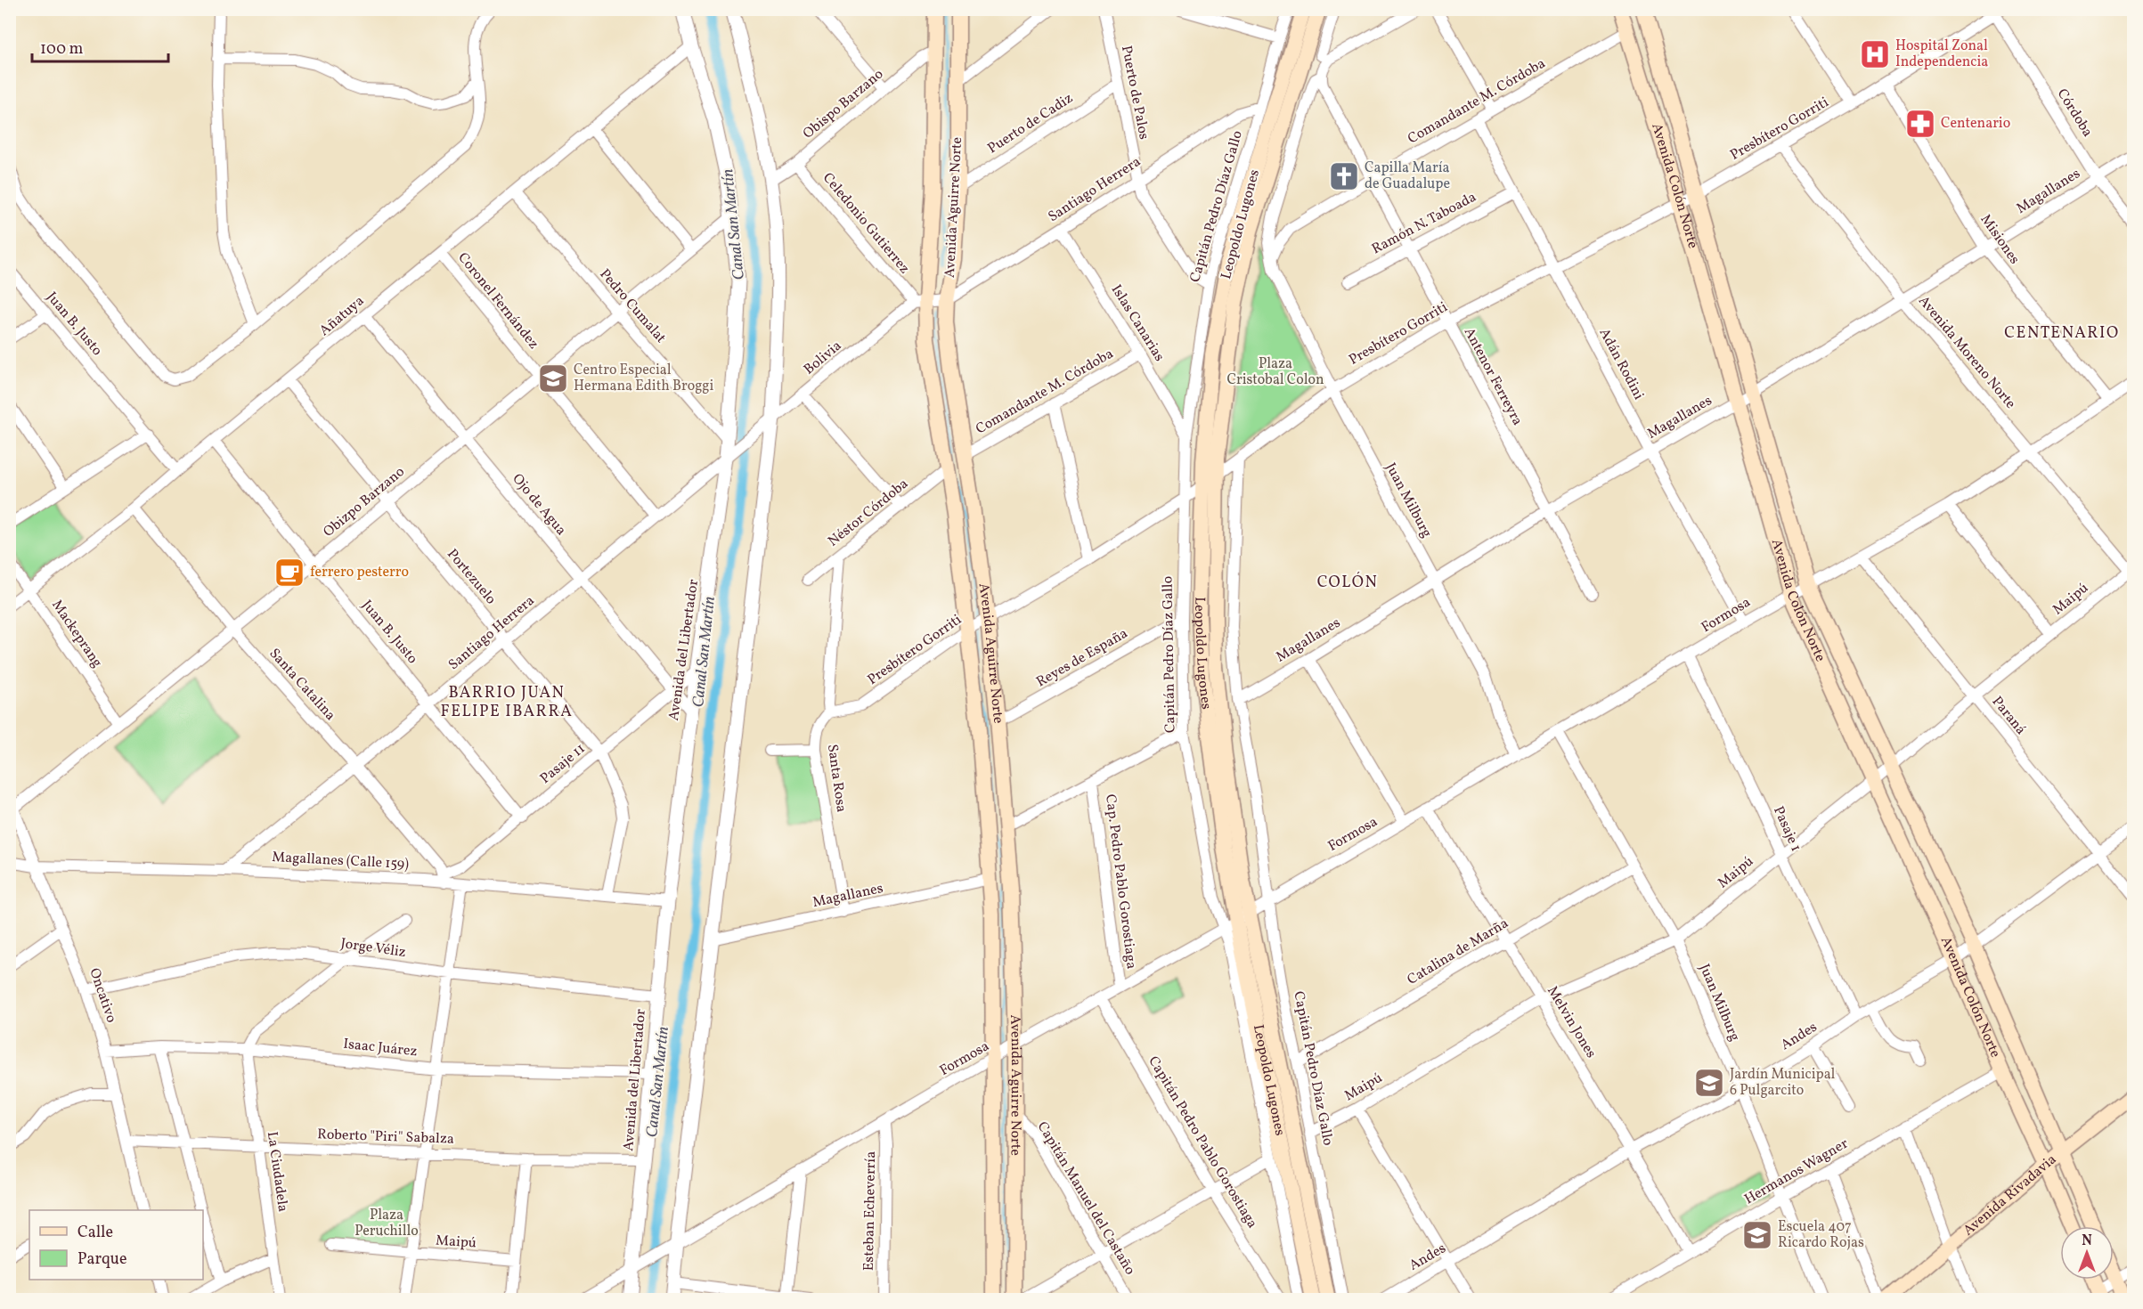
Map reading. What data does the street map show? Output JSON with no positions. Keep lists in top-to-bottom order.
{
  "streets": {
    "main road": [
      "Avenida Colón Norte",
      "Avenida Aguirre Norte",
      "Leopoldo Lugones",
      "Avenida Rivadavia"
    ],
    "street": [
      "Puerto de Palos",
      "Comandante M. Córdoba",
      "Obispo Barzano",
      "Córdoba",
      "Puerto de Cadiz",
      "Presbítero Gorriti",
      "Santiago Herrera",
      "Magallanes",
      "Capitán Pedro Díaz Gallo",
      "Celedonio Gutierrez",
      "Ramón N. Taboada",
      "Misiones",
      "Coronel Fernández",
      "Pedro Cumalat",
      "Añatuya",
      "Islas Canarias",
      "Juan B. Justo",
      "Avenida Moreno Norte",
      "Bolivia",
      "Adán Rodini",
      "Antenor Ferreyra",
      "Juan Milburg",
      "Obizpo Barzano",
      "Ojo de Agua",
      "Néstor Córdoba",
      "Portezuelo",
      "Maipú",
      "Formosa",
      "Mackeprang",
      "Avenida del Libertador",
      "Reyes de España",
      "Santa Catalina",
      "Paraná",
      "Pasaje 11",
      "Santa Rosa",
      "Pasaje 1",
      "Magallanes (Calle 159)",
      "Cap. Pedro Pablo Gorostiaga",
      "Jorge Véliz",
      "Catalina de Marña",
      "Oncativo",
      "Melvin Jones",
      "Andes",
      "Isaac Juárez",
      "Roberto \"Piri\" Sabalza",
      "Capitán Pedro Pablo Gorostiaga",
      "La Ciudadela",
      "Hermanos Wagner",
      "Capitán Manuel del Castaño",
      "Esteban Echeverría"
    ]
  },
  "crossings": [
    ["Puerto de Palos", "Puerto de Cadiz"],
    ["Puerto de Palos", "Santiago Herrera"],
    ["Puerto de Palos", "Capitán Pedro Díaz Gallo"],
    ["Comandante M. Córdoba", "Avenida Colón Norte"],
    ["Comandante M. Córdoba", "Avenida Aguirre Norte"],
    ["Comandante M. Córdoba", "Islas Canarias"],
    ["Comandante M. Córdoba", "Adán Rodini"],
    ["Comandante M. Córdoba", "Antenor Ferreyra"],
    ["Comandante M. Córdoba", "Juan Milburg"],
    ["Obispo Barzano", "Avenida Aguirre Norte"],
    ["Obispo Barzano", "Celedonio Gutierrez"],
    ["Córdoba", "Presbítero Gorriti"],
    ["Córdoba", "Magallanes"],
    ["Puerto de Cadiz", "Avenida Aguirre Norte"],
    ["Presbítero Gorriti", "Avenida Colón Norte"],
    ["Presbítero Gorriti", "Capitán Pedro Díaz Gallo"],
    ["Presbítero Gorriti", "Avenida Aguirre Norte"],
    ["Presbítero Gorriti", "Leopoldo Lugones"],
    ["Presbítero Gorriti", "Misiones"],
    ["Presbítero Gorriti", "Avenida Moreno Norte"],
    ["Presbítero Gorriti", "Adán Rodini"],
    ["Presbítero Gorriti", "Antenor Ferreyra"],
    ["Presbítero Gorriti", "Juan Milburg"],
    ["Presbítero Gorriti", "Santa Rosa"],
    ["Avenida Colón Norte", "Magallanes"],
    ["Avenida Colón Norte", "Maipú"],
    ["Avenida Colón Norte", "Formosa"],
    ["Avenida Colón Norte", "Andes"],
    ["Avenida Colón Norte", "Hermanos Wagner"],
    ["Avenida Colón Norte", "Avenida Rivadavia"],
    ["Santiago Herrera", "Capitán Pedro Díaz Gallo"],
    ["Santiago Herrera", "Avenida Aguirre Norte"],
    ["Santiago Herrera", "Coronel Fernández"],
    ["Santiago Herrera", "Islas Canarias"],
    ["Santiago Herrera", "Juan B. Justo"],
    ["Santiago Herrera", "Bolivia"],
    ["Santiago Herrera", "Ojo de Agua"],
    ["Santiago Herrera", "Portezuelo"],
    ["Santiago Herrera", "Avenida del Libertador"],
    ["Santiago Herrera", "Santa Catalina"],
    ["Santiago Herrera", "Magallanes (Calle 159)"],
    ["Magallanes", "Capitán Pedro Díaz Gallo"],
    ["Magallanes", "Avenida Aguirre Norte"],
    ["Magallanes", "Misiones"],
    ["Magallanes", "Avenida Moreno Norte"],
    ["Magallanes", "Adán Rodini"],
    ["Magallanes", "Antenor Ferreyra"],
    ["Magallanes", "Juan Milburg"],
    ["Magallanes", "Santa Rosa"],
    ["Capitán Pedro Díaz Gallo", "Leopoldo Lugones"],
    ["Capitán Pedro Díaz Gallo", "Islas Canarias"],
    ["Capitán Pedro Díaz Gallo", "Maipú"],
    ["Capitán Pedro Díaz Gallo", "Formosa"],
    ["Capitán Pedro Díaz Gallo", "Reyes de España"],
    ["Capitán Pedro Díaz Gallo", "Catalina de Marña"],
    ["Avenida Aguirre Norte", "Celedonio Gutierrez"],
    ["Avenida Aguirre Norte", "Bolivia"],
    ["Avenida Aguirre Norte", "Néstor Córdoba"],
    ["Avenida Aguirre Norte", "Formosa"],
    ["Avenida Aguirre Norte", "Reyes de España"],
    ["Avenida Aguirre Norte", "Capitán Manuel del Castaño"],
    ["Celedonio Gutierrez", "Bolivia"],
    ["Ramón N. Taboada", "Adán Rodini"],
    ["Ramón N. Taboada", "Antenor Ferreyra"],
    ["Leopoldo Lugones", "Formosa"],
    ["Misiones", "Formosa"],
    ["Coronel Fernández", "Añatuya"],
    ["Coronel Fernández", "Obizpo Barzano"],
    ["Pedro Cumalat", "Añatuya"],
    ["Pedro Cumalat", "Obizpo Barzano"],
    ["Pedro Cumalat", "Avenida del Libertador"],
    ["Añatuya", "Juan B. Justo"],
    ["Añatuya", "Ojo de Agua"],
    ["Añatuya", "Portezuelo"],
    ["Añatuya", "Mackeprang"],
    ["Añatuya", "Avenida del Libertador"],
    ["Añatuya", "Santa Catalina"],
    ["Juan B. Justo", "Obizpo Barzano"],
    ["Juan B. Justo", "Pasaje 11"],
    ["Avenida Moreno Norte", "Maipú"],
    ["Avenida Moreno Norte", "Formosa"],
    ["Bolivia", "Avenida del Libertador"],
    ["Adán Rodini", "Formosa"],
    ["Antenor Ferreyra", "Juan Milburg"],
    ["Juan Milburg", "Maipú"],
    ["Juan Milburg", "Formosa"],
    ["Juan Milburg", "Catalina de Marña"],
    ["Juan Milburg", "Andes"],
    ["Juan Milburg", "Hermanos Wagner"],
    ["Obizpo Barzano", "Ojo de Agua"],
    ["Obizpo Barzano", "Portezuelo"],
    ["Obizpo Barzano", "Mackeprang"],
    ["Obizpo Barzano", "Avenida del Libertador"],
    ["Obizpo Barzano", "Santa Catalina"],
    ["Obizpo Barzano", "Oncativo"],
    ["Ojo de Agua", "Avenida del Libertador"],
    ["Ojo de Agua", "Pasaje 11"],
    ["Portezuelo", "Pasaje 11"],
    ["Portezuelo", "Magallanes (Calle 159)"],
    ["Maipú", "Paraná"],
    ["Maipú", "Pasaje 1"],
    ["Maipú", "Melvin Jones"],
    ["Formosa", "Avenida del Libertador"],
    ["Formosa", "Paraná"],
    ["Formosa", "Pasaje 1"],
    ["Formosa", "Cap. Pedro Pablo Gorostiaga"],
    ["Formosa", "Melvin Jones"],
    ["Formosa", "Capitán Pedro Pablo Gorostiaga"],
    ["Formosa", "Esteban Echeverría"],
    ["Avenida del Libertador", "Pasaje 11"],
    ["Avenida del Libertador", "Magallanes (Calle 159)"],
    ["Avenida del Libertador", "Jorge Véliz"],
    ["Avenida del Libertador", "Isaac Juárez"],
    ["Avenida del Libertador", "Roberto \"Piri\" Sabalza"],
    ["Santa Catalina", "Pasaje 11"],
    ["Santa Catalina", "Magallanes (Calle 159)"],
    ["Paraná", "Andes"],
    ["Pasaje 11", "Magallanes (Calle 159)"],
    ["Pasaje 1", "Andes"],
    ["Magallanes (Calle 159)", "Oncativo"],
    ["Jorge Véliz", "Oncativo"],
    ["Catalina de Marña", "Melvin Jones"],
    ["Oncativo", "Isaac Juárez"],
    ["Oncativo", "Roberto \"Piri\" Sabalza"],
    ["Melvin Jones", "Andes"],
    ["Melvin Jones", "Hermanos Wagner"],
    ["Isaac Juárez", "La Ciudadela"],
    ["Roberto \"Piri\" Sabalza", "La Ciudadela"]
  ],
  "districts": ["CENTENARIO", "COLÓN", "BARRIO JUAN FELIPE IBARRA"],
  "water": ["Canal San Martín"],
  "parks": ["Plaza Cristobal Colon", "Plaza Peruchillo"],
  "places": {
    "hospital": ["Hospital Zonal Independencia"],
    "pharmacy": ["Centenario"],
    "church": ["Capilla María de Guadalupe"],
    "school or university": ["Centro Especial Hermana Edith Broggi", "Jardín Municipal 6 Pulgarcito", "Escuela 407 Ricardo Rojas"],
    "cafe": ["ferrero pesterro"]
  },
  "legend": ["Calle", "Parque"],
  "scale_bar": "100 m",
  "north": "top"
}
